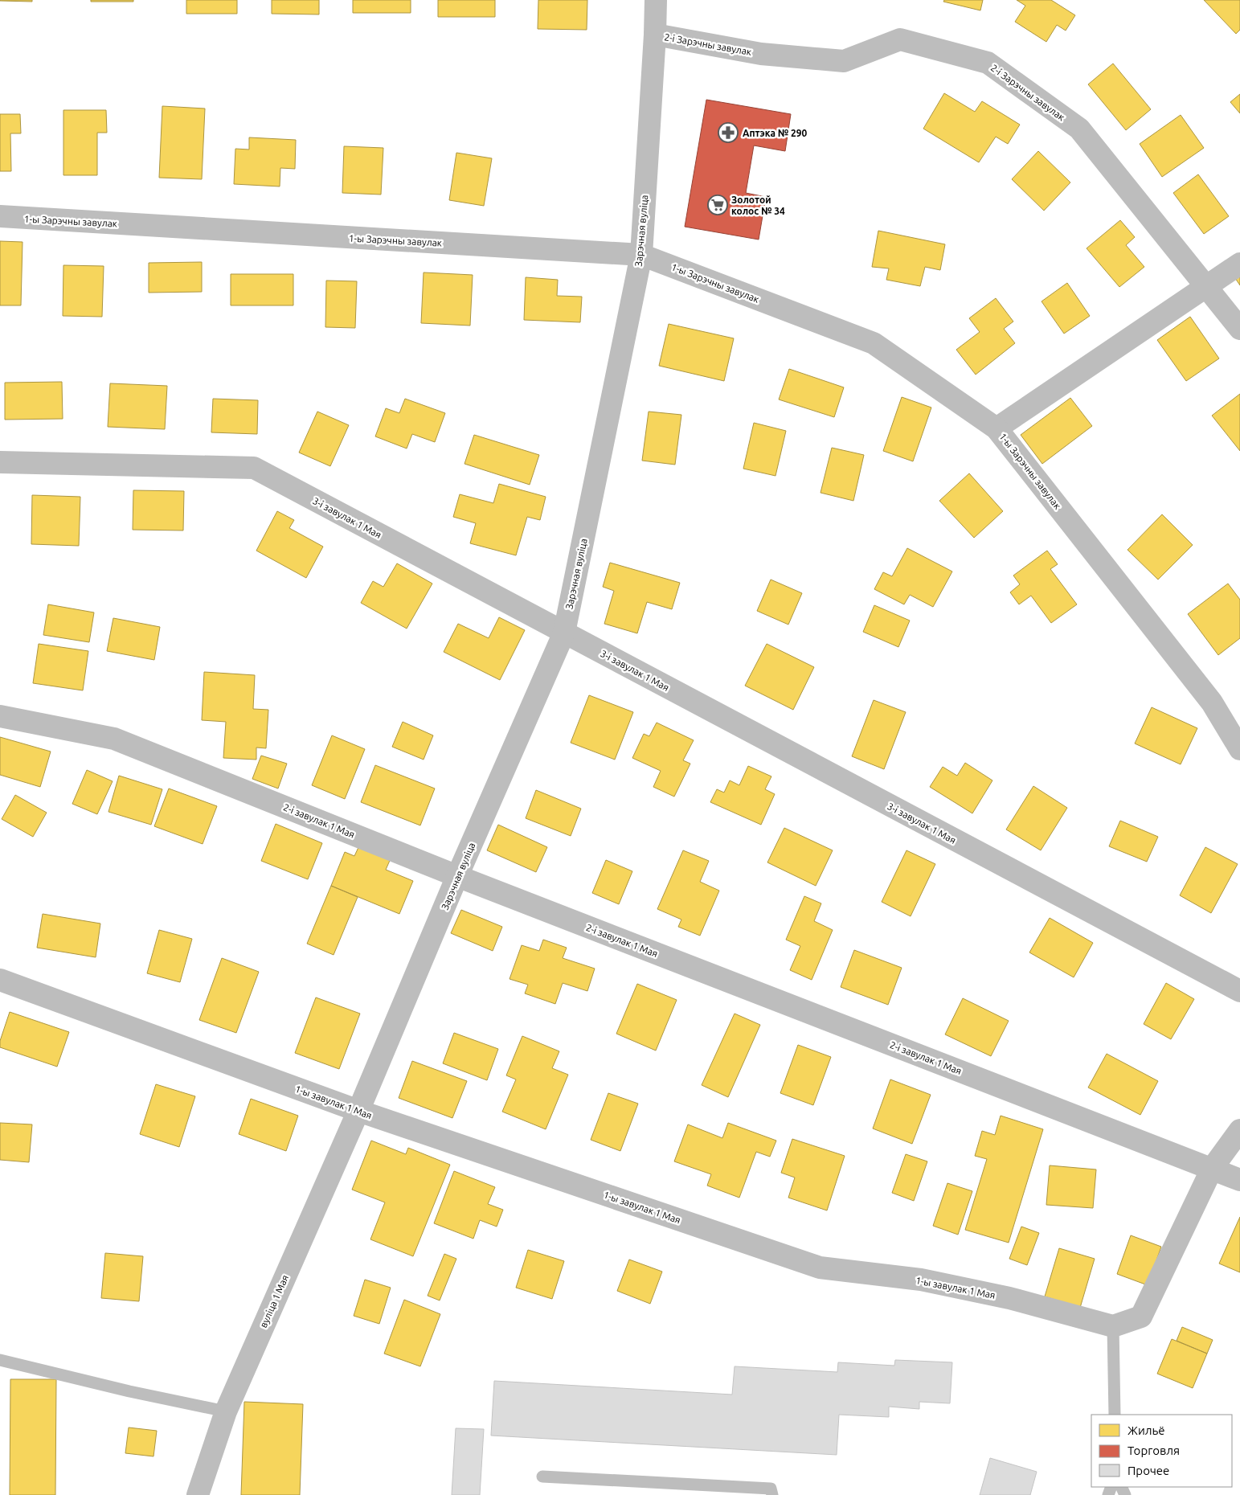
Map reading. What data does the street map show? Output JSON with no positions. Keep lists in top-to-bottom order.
{
  "streets": {
    "street": [
      "2-і Зарэчны завулак",
      "1-ы Зарэчны завулак",
      "Зарэчная вуліца",
      "3-і завулак 1 Мая",
      "2-і завулак 1 Мая",
      "1-ы завулак 1 Мая",
      "вуліца 1 Мая"
    ]
  },
  "crossings": [
    ["2-і Зарэчны завулак", "Зарэчная вуліца"],
    ["1-ы Зарэчны завулак", "Зарэчная вуліца"],
    ["Зарэчная вуліца", "3-і завулак 1 Мая"],
    ["Зарэчная вуліца", "2-і завулак 1 Мая"],
    ["Зарэчная вуліца", "1-ы завулак 1 Мая"],
    ["Зарэчная вуліца", "вуліца 1 Мая"],
    ["1-ы завулак 1 Мая", "вуліца 1 Мая"]
  ],
  "places": {
    "pharmacy": ["Аптэка № 290"],
    "supermarket": ["Золотой колос № 34"]
  },
  "legend": ["Жильё", "Торговля", "Прочее"]
}
